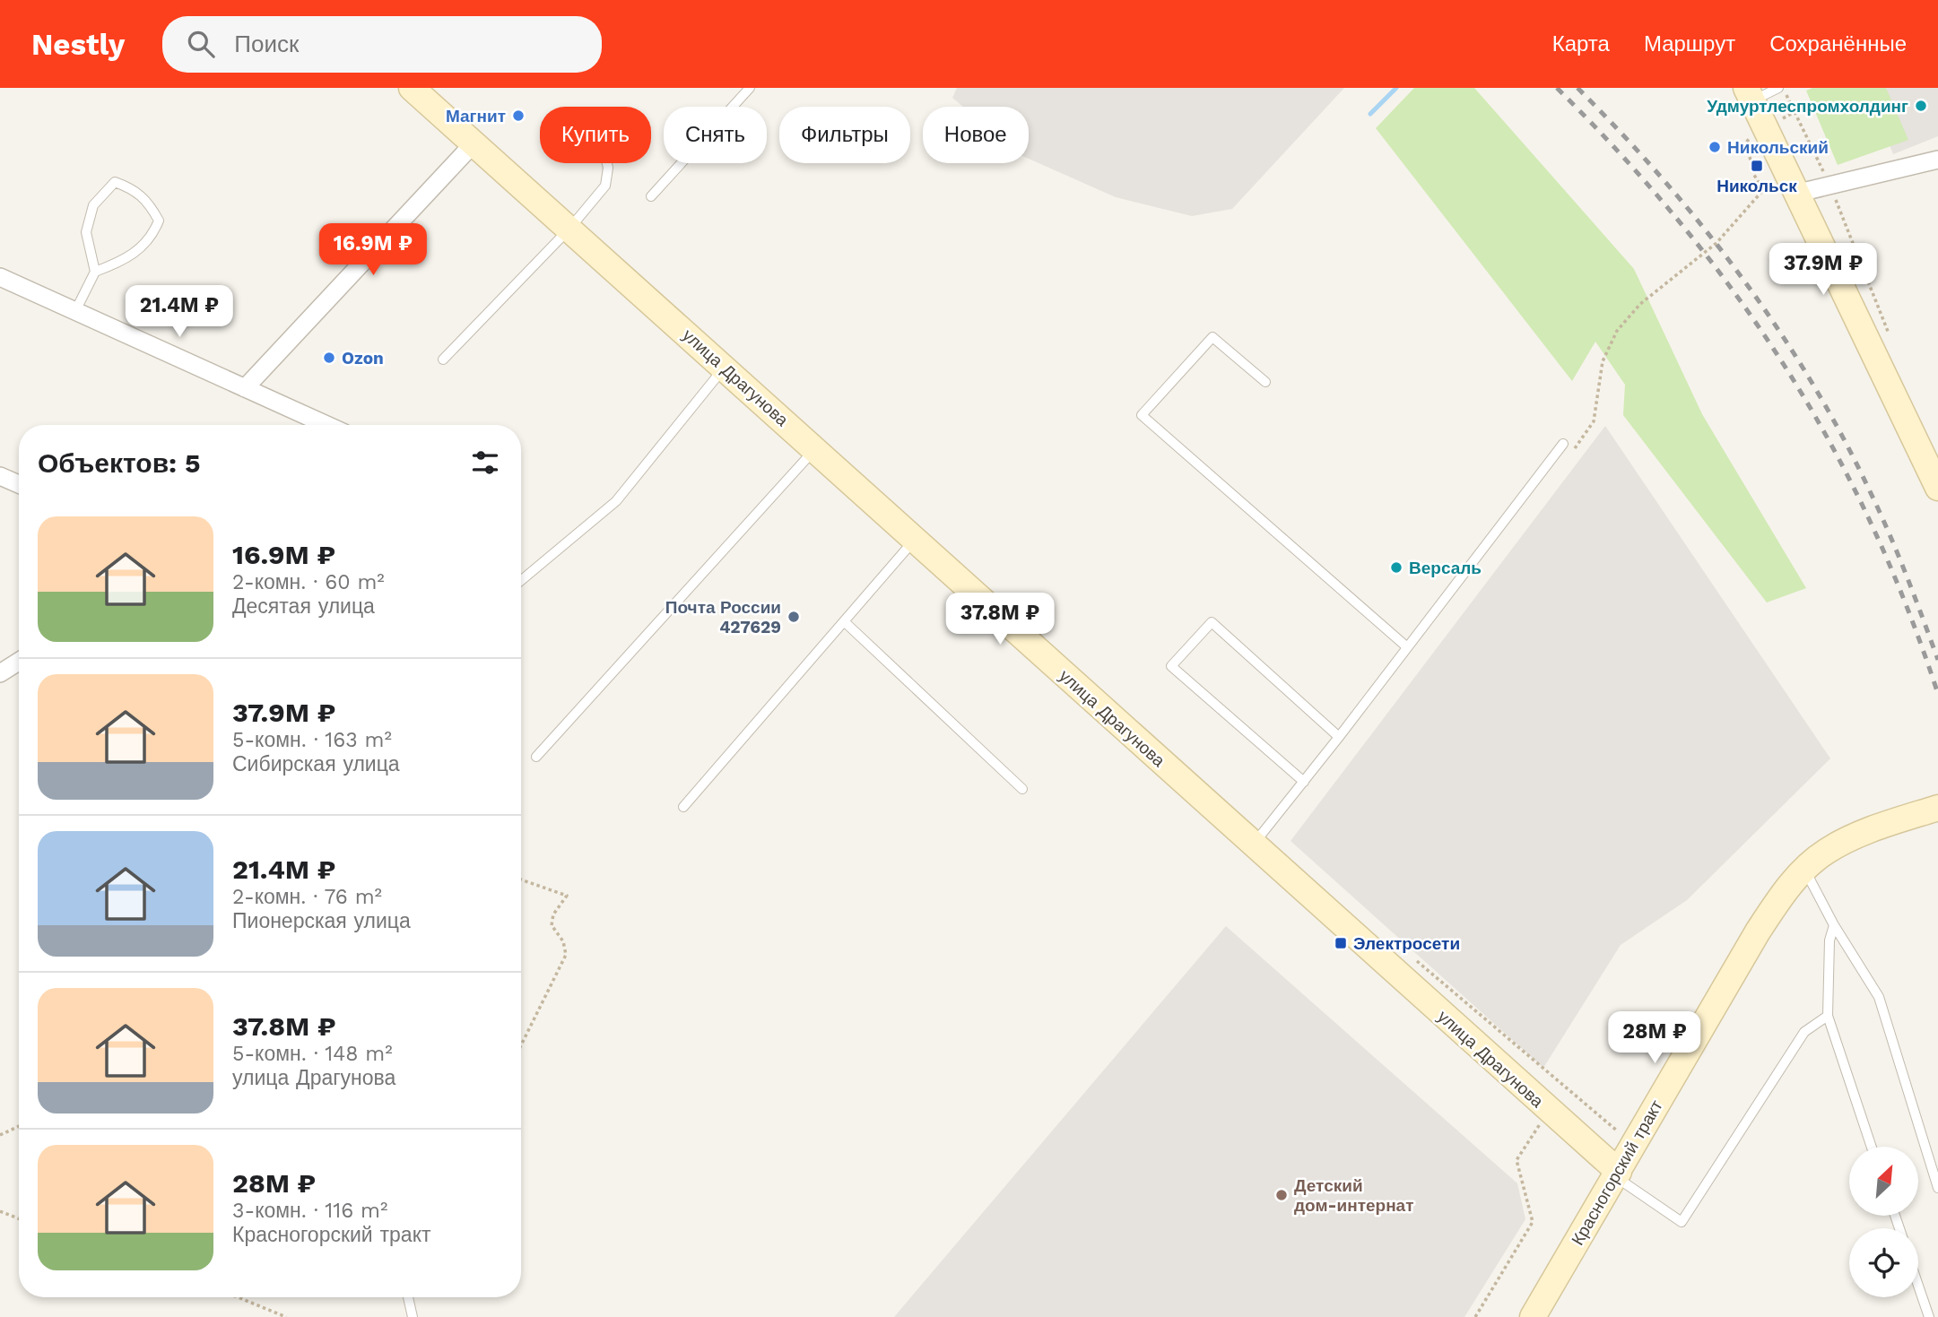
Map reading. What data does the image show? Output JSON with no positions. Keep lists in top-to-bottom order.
{
  "streets": {
    "main road": ["улица Драгунова", "Красногорский тракт"]
  },
  "crossings": [
    ["улица Драгунова", "Красногорский тракт"]
  ],
  "places": {
    "other": [
      "Удмуртлеспромхолдинг",
      "Магнит",
      "Никольский",
      "Ozon",
      "Версаль",
      "Почта России 427629",
      "Детский дом-интернат"
    ],
    "transit": ["Никольск", "Электросети"]
  },
  "north": "top right",
  "page": {
    "header": "Nestly",
    "search": "Поиск",
    "nav": ["Карта", "Маршрут", "Сохранённые"],
    "chip": [
      "Купить",
      "Снять",
      "Фильтры",
      "Новое"
    ],
    "price": [
      "16.9M ₽",
      "37.9M ₽",
      "21.4M ₽",
      "37.8M ₽",
      "28M ₽"
    ],
    "heading": "Объектов: 5",
    "list": [
      {
        "name": "16.9M ₽",
        "note": "2-комн. · 60 m² · Десятая улица"
      },
      {
        "name": "37.9M ₽",
        "note": "5-комн. · 163 m² · Сибирская улица"
      },
      {
        "name": "21.4M ₽",
        "note": "2-комн. · 76 m² · Пионерская улица"
      },
      {
        "name": "37.8M ₽",
        "note": "5-комн. · 148 m² · улица Драгунова"
      },
      {
        "name": "28M ₽",
        "note": "3-комн. · 116 m² · Красногорский тракт"
      }
    ]
  }
}
